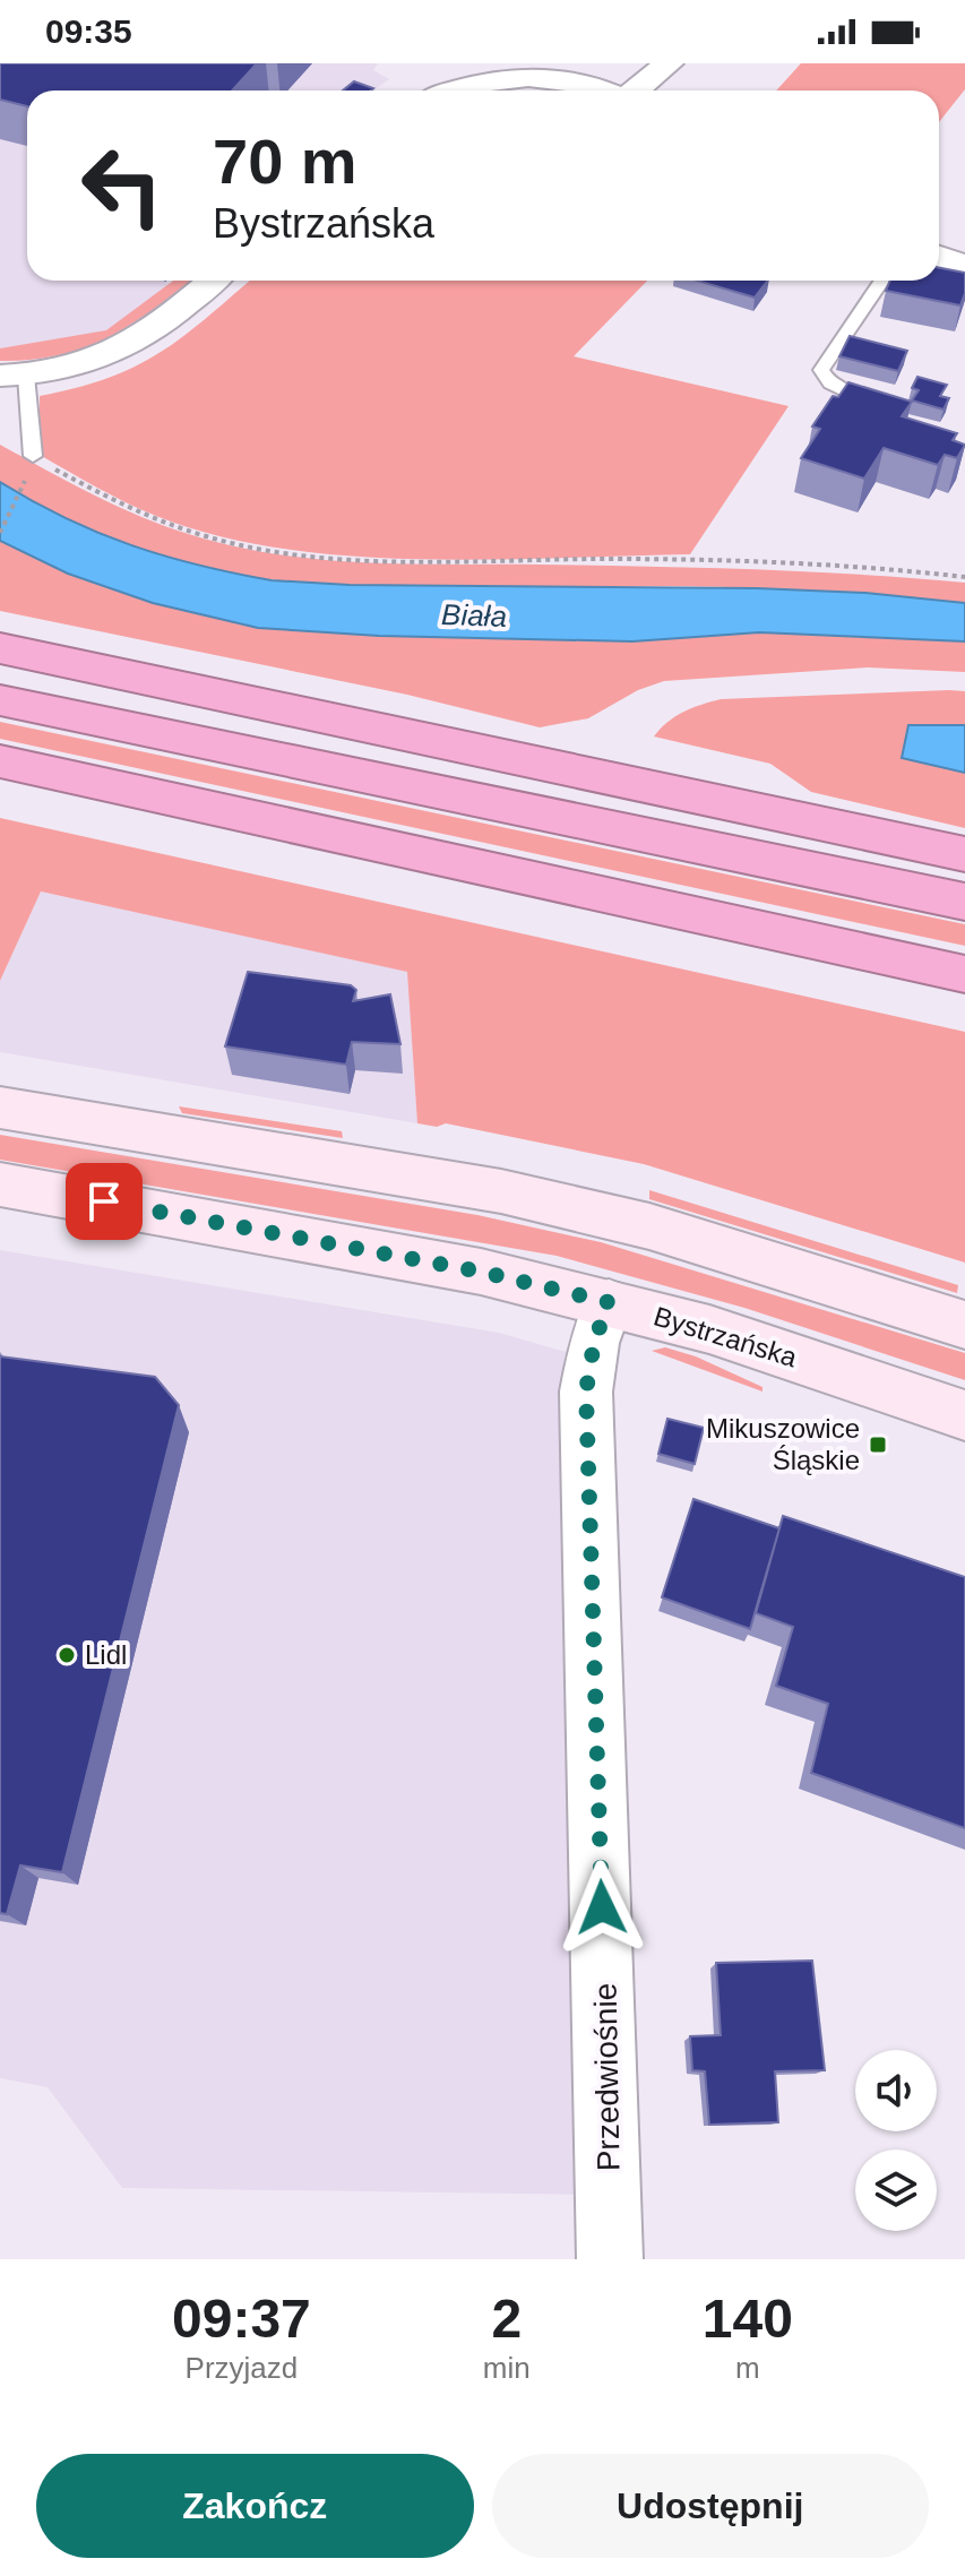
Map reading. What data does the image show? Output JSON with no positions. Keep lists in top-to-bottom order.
{
  "streets": {
    "main road": ["Bystrzańska"],
    "street": ["Przedwiośnie"]
  },
  "crossings": [
    ["Bystrzańska", "Przedwiośnie"]
  ],
  "water": ["Biała"],
  "places": {
    "transit": ["Mikuszowice Śląskie"],
    "other": ["Lidl"]
  },
  "page": {
    "status": "09:35",
    "turn": ["70 m", "Bystrzańska"],
    "eta": [
      "09:37",
      "Przyjazd",
      "2",
      "min",
      "140",
      "m"
    ],
    "buttons": ["Zakończ", "Udostępnij"]
  }
}
